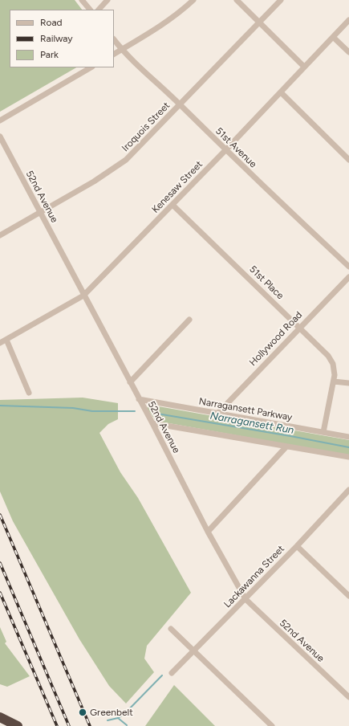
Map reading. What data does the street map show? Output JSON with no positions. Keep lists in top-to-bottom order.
{
  "streets": {
    "street": [
      "Iroquois Street",
      "51st Avenue",
      "Kenesaw Street",
      "52nd Avenue",
      "51st Place",
      "Hollywood Road",
      "Narragansett Parkway",
      "Lackawanna Street"
    ]
  },
  "crossings": [
    ["Iroquois Street", "51st Avenue"],
    ["Iroquois Street", "52nd Avenue"],
    ["51st Avenue", "Kenesaw Street"],
    ["Kenesaw Street", "52nd Avenue"],
    ["Kenesaw Street", "51st Place"],
    ["52nd Avenue", "Narragansett Parkway"],
    ["52nd Avenue", "Lackawanna Street"],
    ["51st Place", "Hollywood Road"],
    ["51st Place", "Narragansett Parkway"],
    ["Hollywood Road", "Narragansett Parkway"]
  ],
  "water": ["Narragansett Run"],
  "places": ["Greenbelt"],
  "legend": ["Road", "Railway", "Park"]
}
